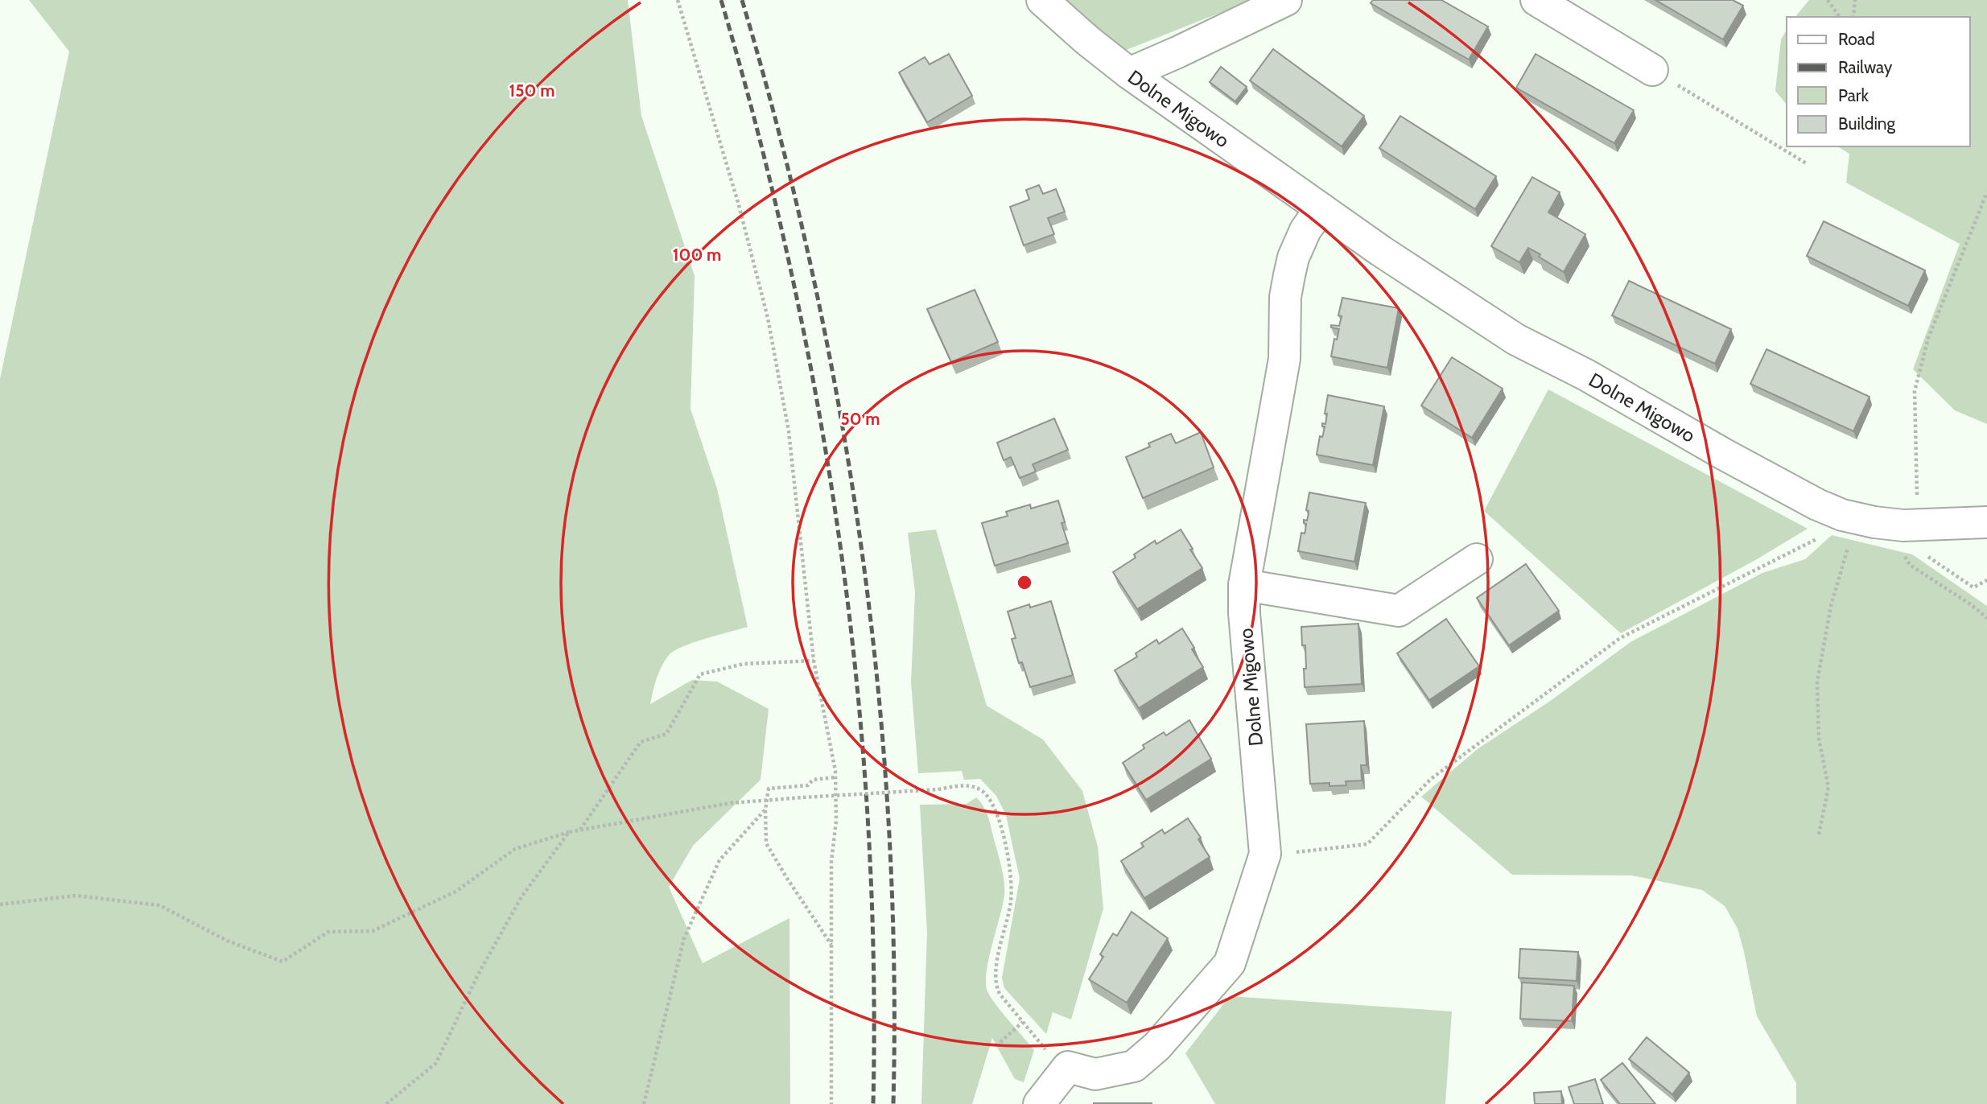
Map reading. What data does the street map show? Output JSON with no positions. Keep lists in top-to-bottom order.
{
  "streets": {
    "street": ["Dolne Migowo"]
  },
  "legend": [
    "Road",
    "Railway",
    "Park",
    "Building"
  ],
  "rings": ["150 m", "100 m", "50 m"]
}
